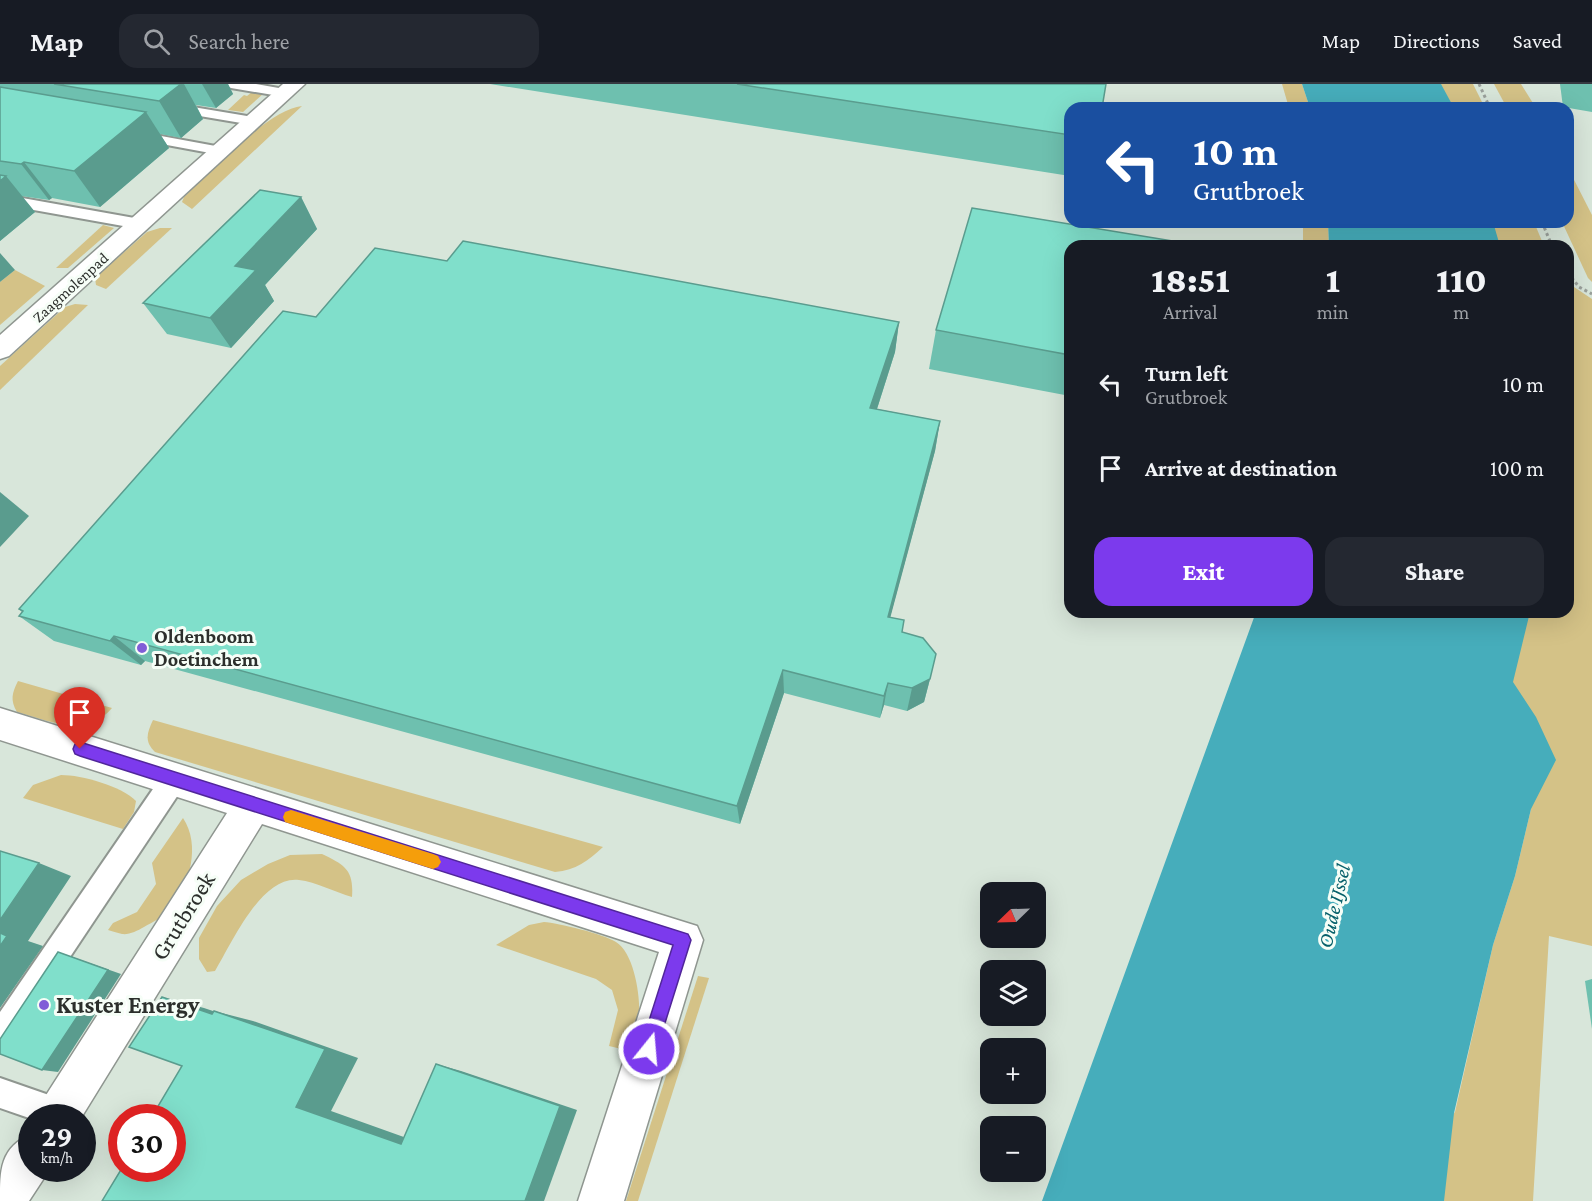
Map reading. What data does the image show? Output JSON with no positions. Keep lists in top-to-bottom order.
{
  "streets": {
    "street": ["Zaagmolenpad", "Grutbroek"]
  },
  "water": ["Oude IJssel"],
  "places": ["Oldenboom Doetinchem", "Kuster Energy"],
  "north": "bottom left",
  "page": {
    "header": "Map",
    "search": "Search here",
    "nav": ["Map", "Directions", "Saved"],
    "turn": ["10 m", "Grutbroek"],
    "eta": [
      "18:51",
      "Arrival",
      "1",
      "min",
      "110",
      "m"
    ],
    "list": [
      {
        "name": "Turn left",
        "note": "Grutbroek",
        "value": "10 m"
      },
      {
        "name": "Arrive at destination",
        "value": "100 m"
      }
    ],
    "buttons": ["Exit", "Share"],
    "map_buttons": ["+", "−"],
    "speed": "29 km/h",
    "limit": "30"
  }
}
